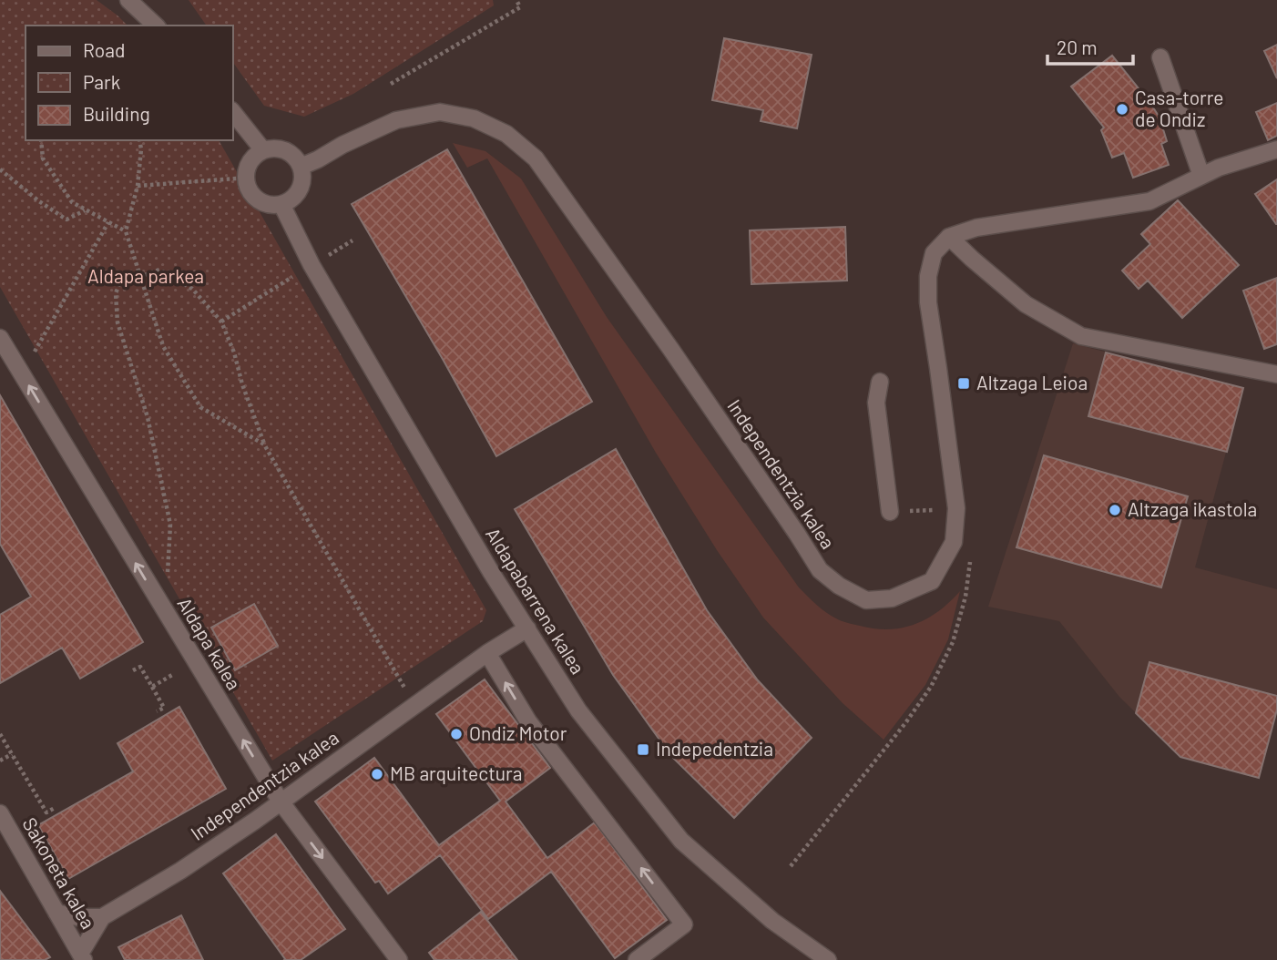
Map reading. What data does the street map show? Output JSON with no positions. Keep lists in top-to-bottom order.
{
  "streets": {
    "street": [
      "Independentzia kalea",
      "Aldapabarrena kalea",
      "Aldapa kalea",
      "Sakoneta kalea"
    ]
  },
  "crossings": [
    ["Independentzia kalea", "Aldapabarrena kalea"],
    ["Independentzia kalea", "Aldapa kalea"],
    ["Independentzia kalea", "Sakoneta kalea"]
  ],
  "parks": ["Aldapa parkea"],
  "places": {
    "other": [
      "Casa-torre de Ondiz",
      "Altzaga ikastola",
      "Ondiz Motor",
      "MB arquitectura"
    ],
    "transit": ["Altzaga Leioa", "Indepedentzia"]
  },
  "legend": ["Road", "Park", "Building"],
  "scale_bar": "20 m"
}
